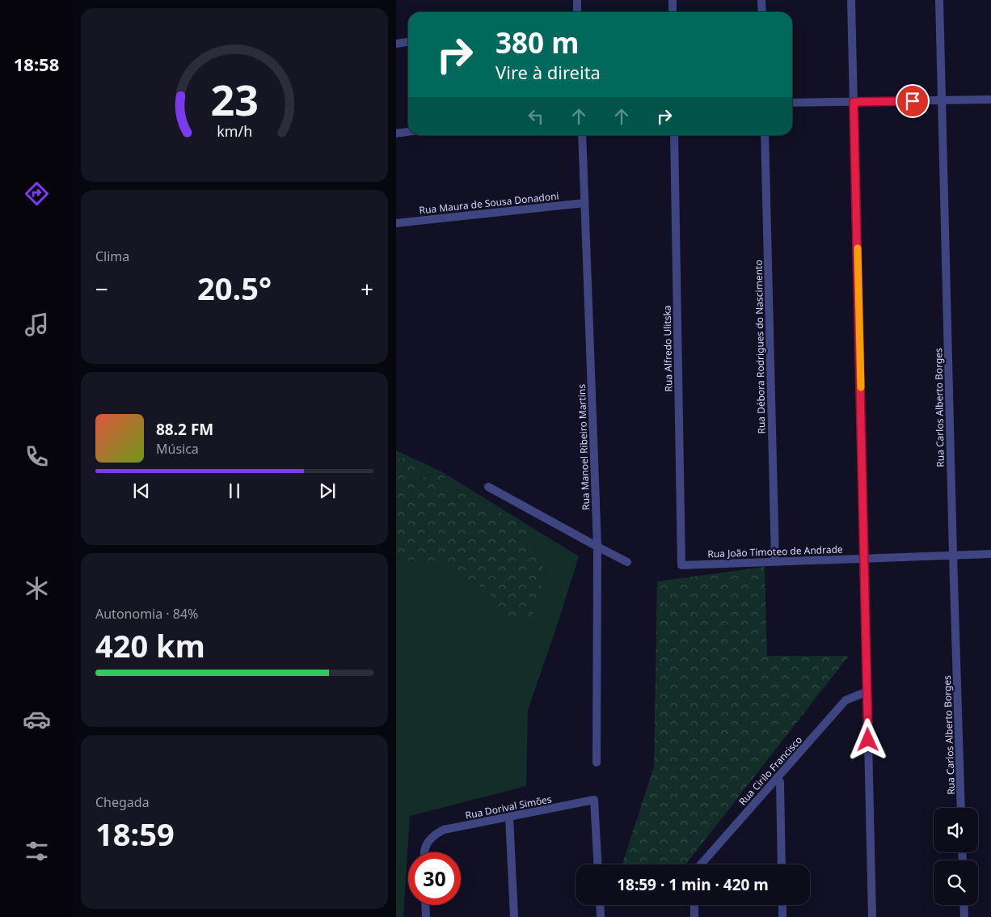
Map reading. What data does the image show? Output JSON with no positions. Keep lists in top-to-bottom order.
{
  "streets": {
    "street": [
      "Rua Maura de Sousa Donadoni",
      "Rua Débora Rodrigues do Nascimento",
      "Rua Alfredo Ulitska",
      "Rua Carlos Alberto Borges",
      "Rua Manoel Ribeiro Martins",
      "Rua João Timoteo de Andrade",
      "Rua Cirilo Francisco",
      "Rua Dorival Simões"
    ]
  },
  "crossings": [
    ["Rua Maura de Sousa Donadoni", "Rua Manoel Ribeiro Martins"],
    ["Rua Débora Rodrigues do Nascimento", "Rua João Timoteo de Andrade"],
    ["Rua Alfredo Ulitska", "Rua João Timoteo de Andrade"],
    ["Rua Carlos Alberto Borges", "Rua João Timoteo de Andrade"]
  ],
  "page": {
    "tabs": "18:58",
    "turn": ["380 m", "Vire à direita"],
    "tile": [
      "Clima",
      ["Autonomia · 84%", "420 km"],
      ["Chegada", "18:59"]
    ],
    "heat": ["−", "20.5°", "+"],
    "song": ["88.2 FM", "Música"],
    "limit": "30",
    "trip": "18:59 · 1 min · 420 m",
    "gauge": ["23", "km/h"]
  }
}
